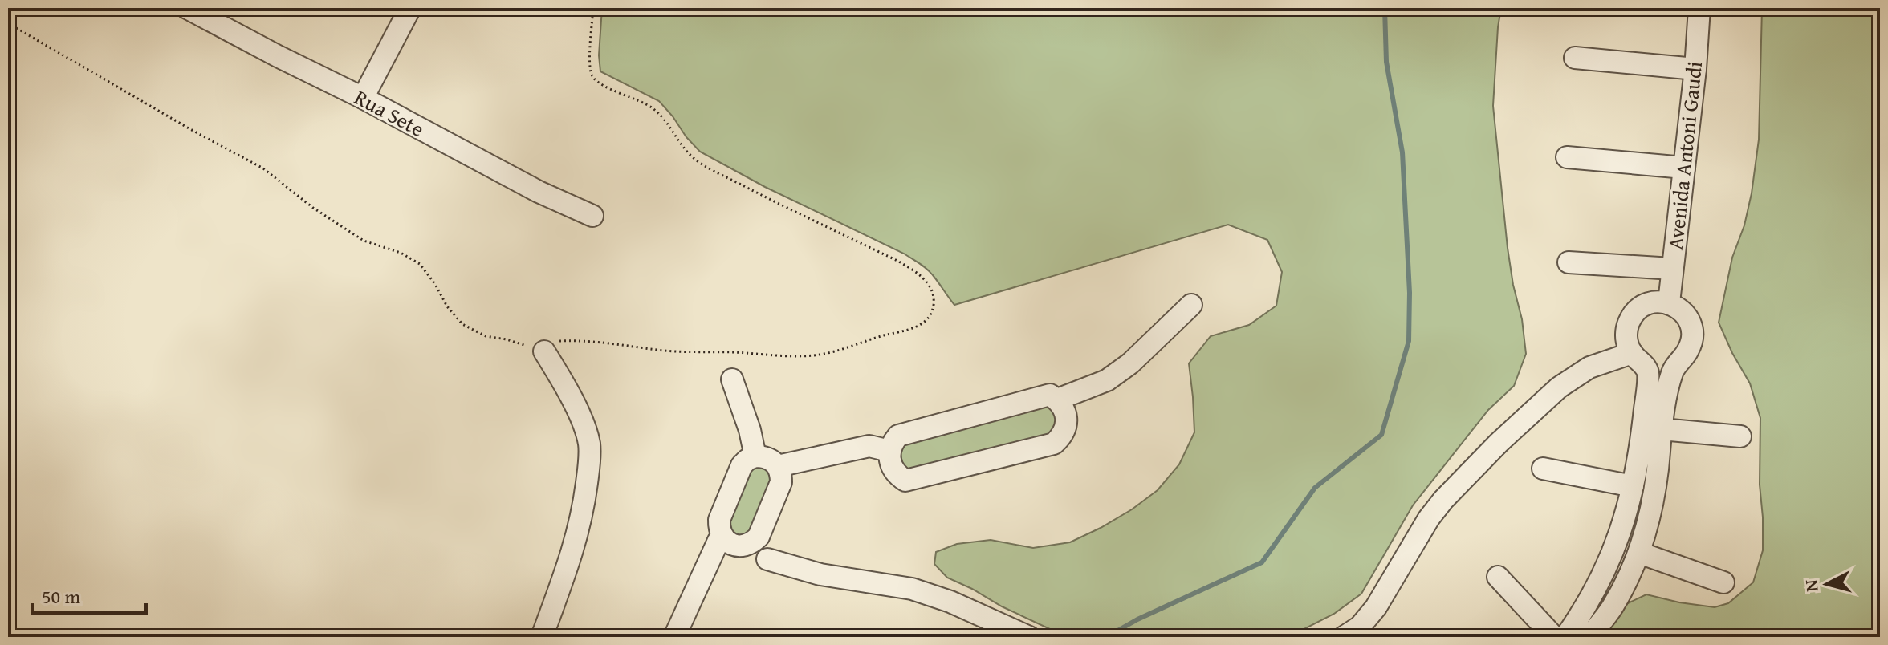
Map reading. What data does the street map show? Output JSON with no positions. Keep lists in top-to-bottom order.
{
  "streets": {
    "street": ["Rua Sete", "Avenida Antoni Gaudi"]
  },
  "scale_bar": "50 m",
  "north": "left"
}
